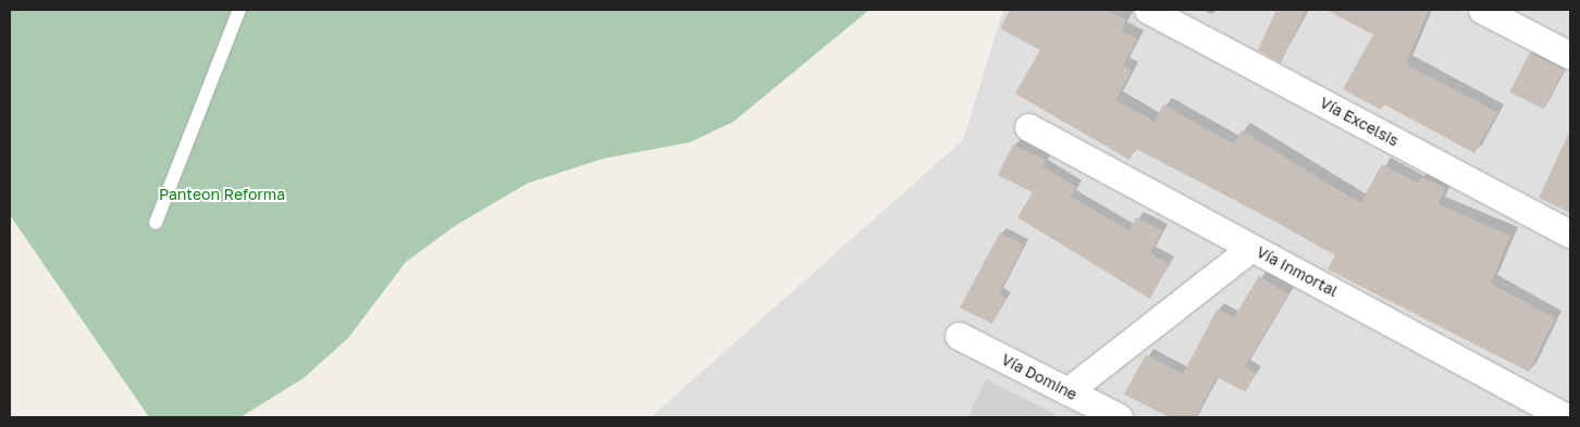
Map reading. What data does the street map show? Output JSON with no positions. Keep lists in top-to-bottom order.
{
  "streets": {
    "street": ["Vía Excelsis", "Vía Inmortal", "Vía Domine"]
  },
  "parks": ["Panteon Reforma"]
}
